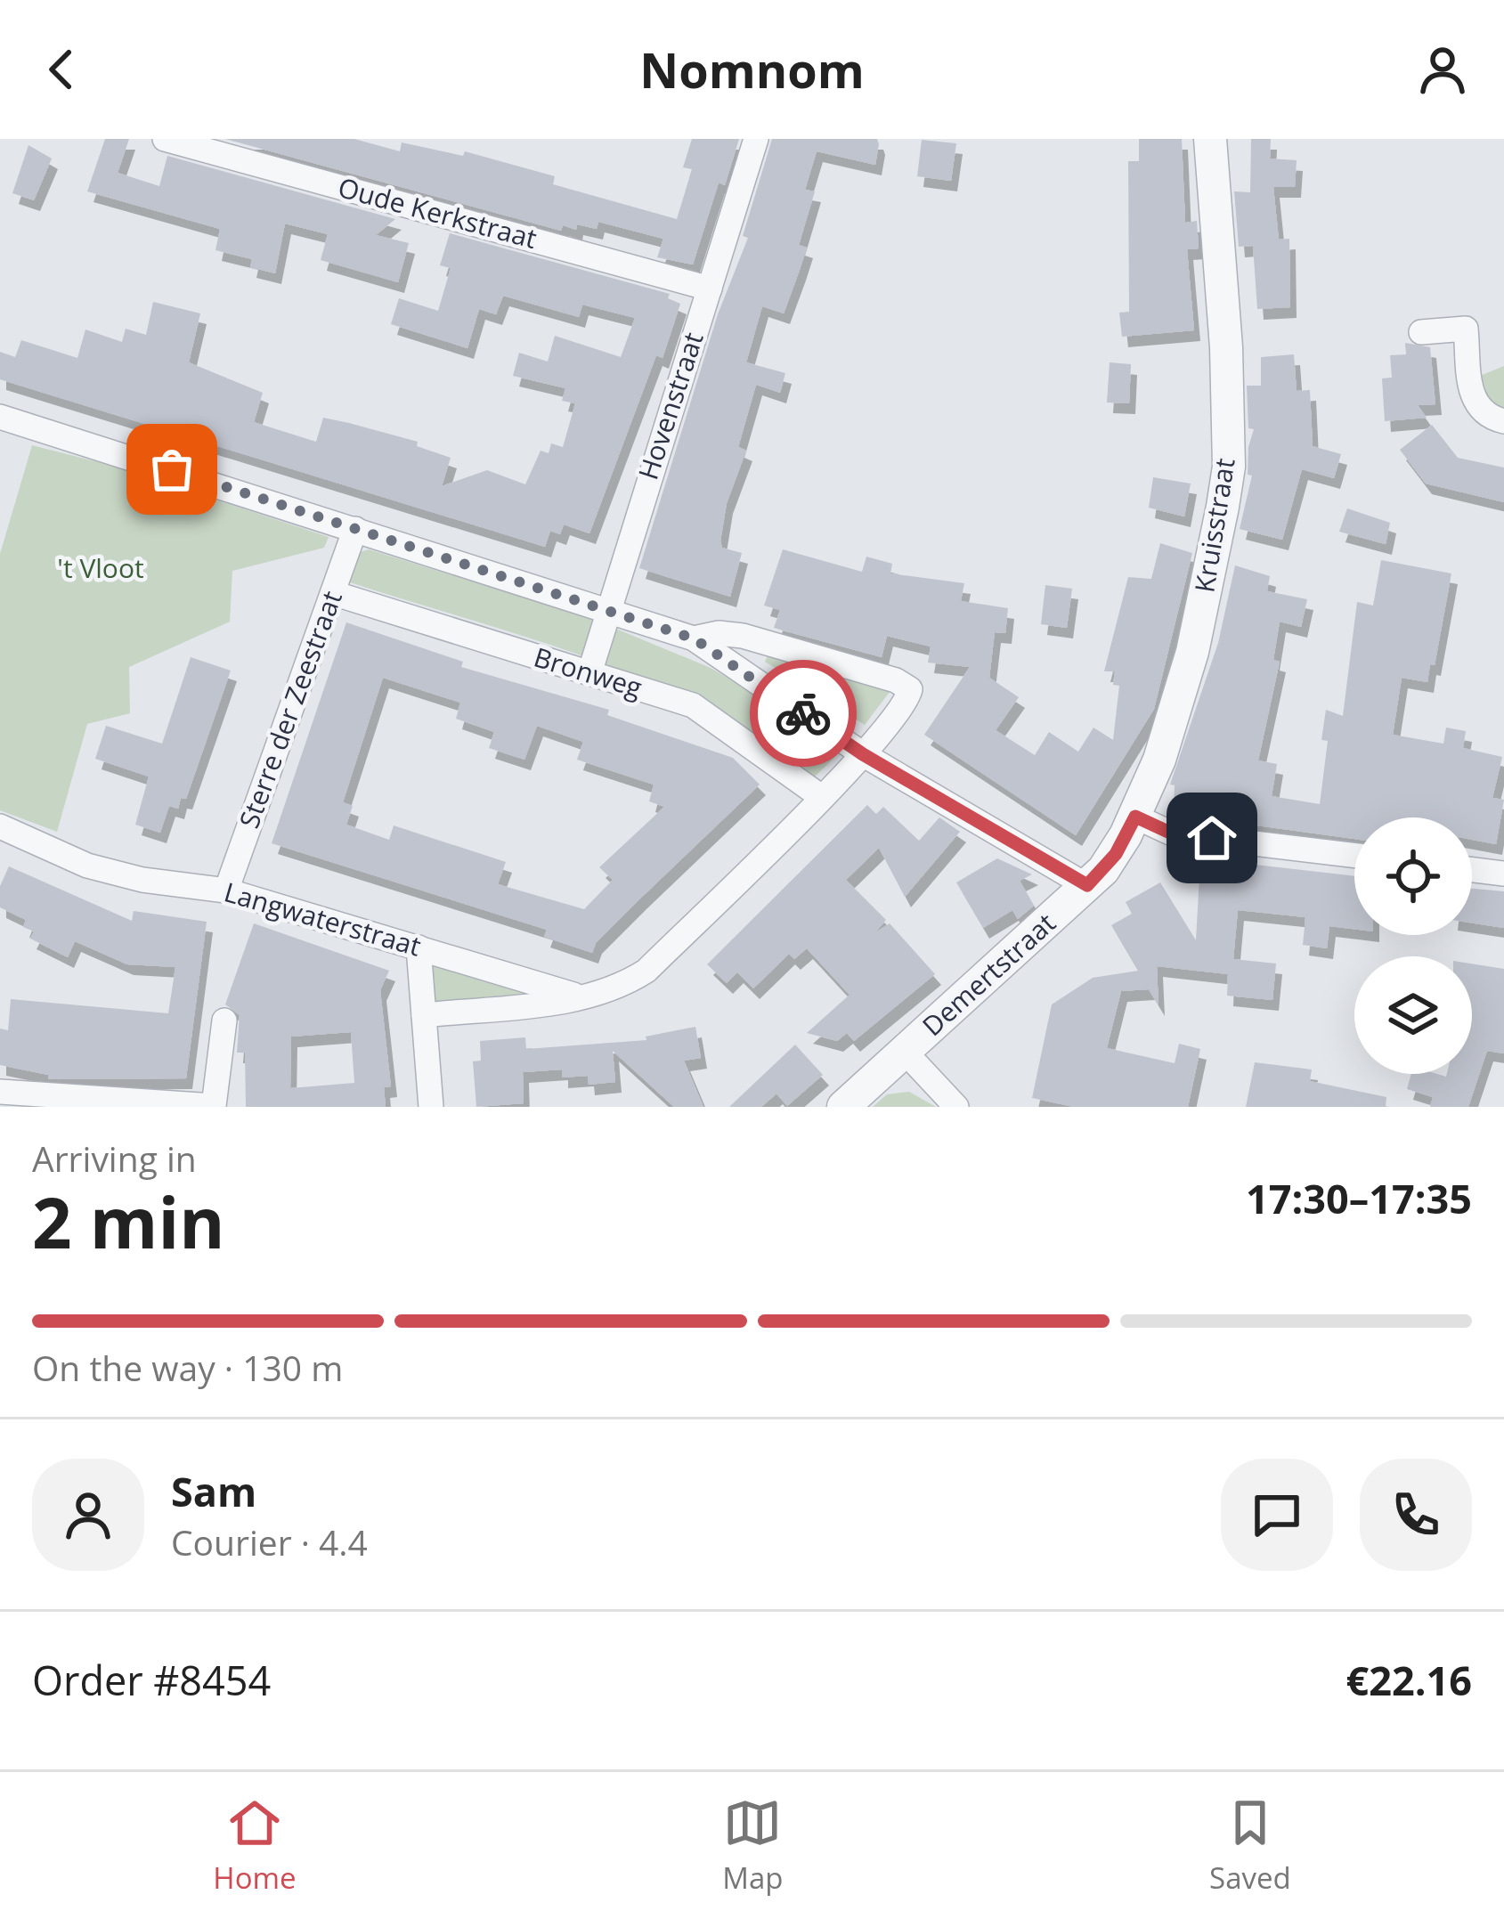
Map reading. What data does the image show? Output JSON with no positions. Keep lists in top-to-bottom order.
{
  "streets": {
    "street": [
      "Oude Kerkstraat",
      "Hovenstraat",
      "Kruisstraat",
      "Bronweg",
      "Sterre der Zeestraat",
      "Langwaterstraat",
      "Demertstraat"
    ]
  },
  "crossings": [
    ["Oude Kerkstraat", "Hovenstraat"],
    ["Hovenstraat", "Bronweg"],
    ["Kruisstraat", "Demertstraat"],
    ["Bronweg", "Sterre der Zeestraat"],
    ["Sterre der Zeestraat", "Langwaterstraat"]
  ],
  "parks": ["'t Vloot"],
  "page": {
    "header": "Nomnom",
    "heading": ["2 min", "Arriving in", "17:30–17:35"],
    "panel": [
      "Sam",
      "Courier · 4.4",
      "Order #8454",
      "€22.16"
    ],
    "bar": "On the way · 130 m",
    "tabs": ["Home", "Map", "Saved"]
  }
}
